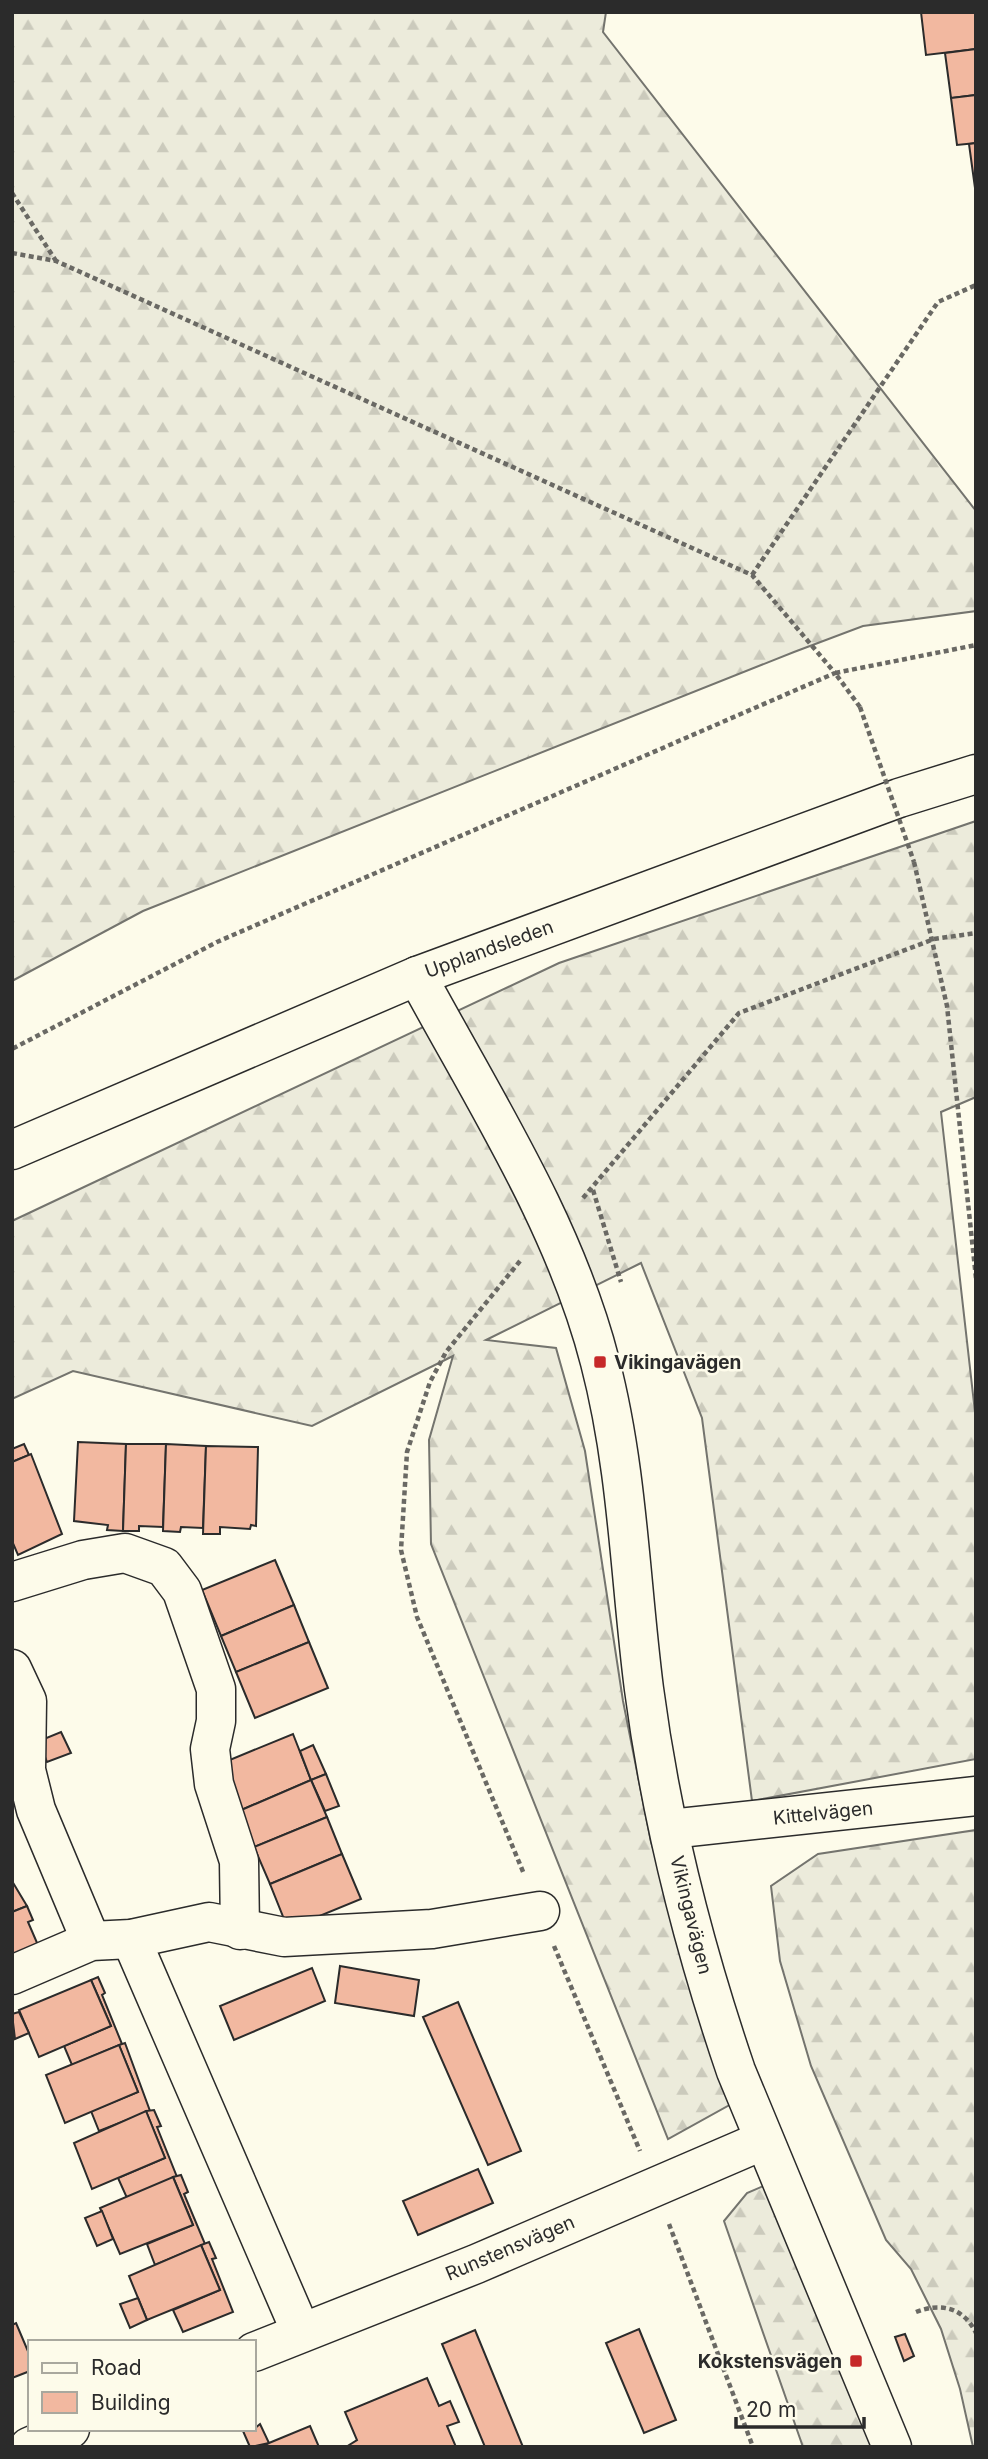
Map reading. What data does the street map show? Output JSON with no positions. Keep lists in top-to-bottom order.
{
  "streets": {
    "street": [
      "Upplandsleden",
      "Kittelvägen",
      "Vikingavägen",
      "Runstensvägen"
    ]
  },
  "crossings": [
    ["Upplandsleden", "Vikingavägen"],
    ["Kittelvägen", "Vikingavägen"],
    ["Vikingavägen", "Runstensvägen"]
  ],
  "places": {
    "transit": ["Vikingavägen", "Kokstensvägen"]
  },
  "legend": ["Road", "Building"],
  "scale_bar": "20 m"
}
